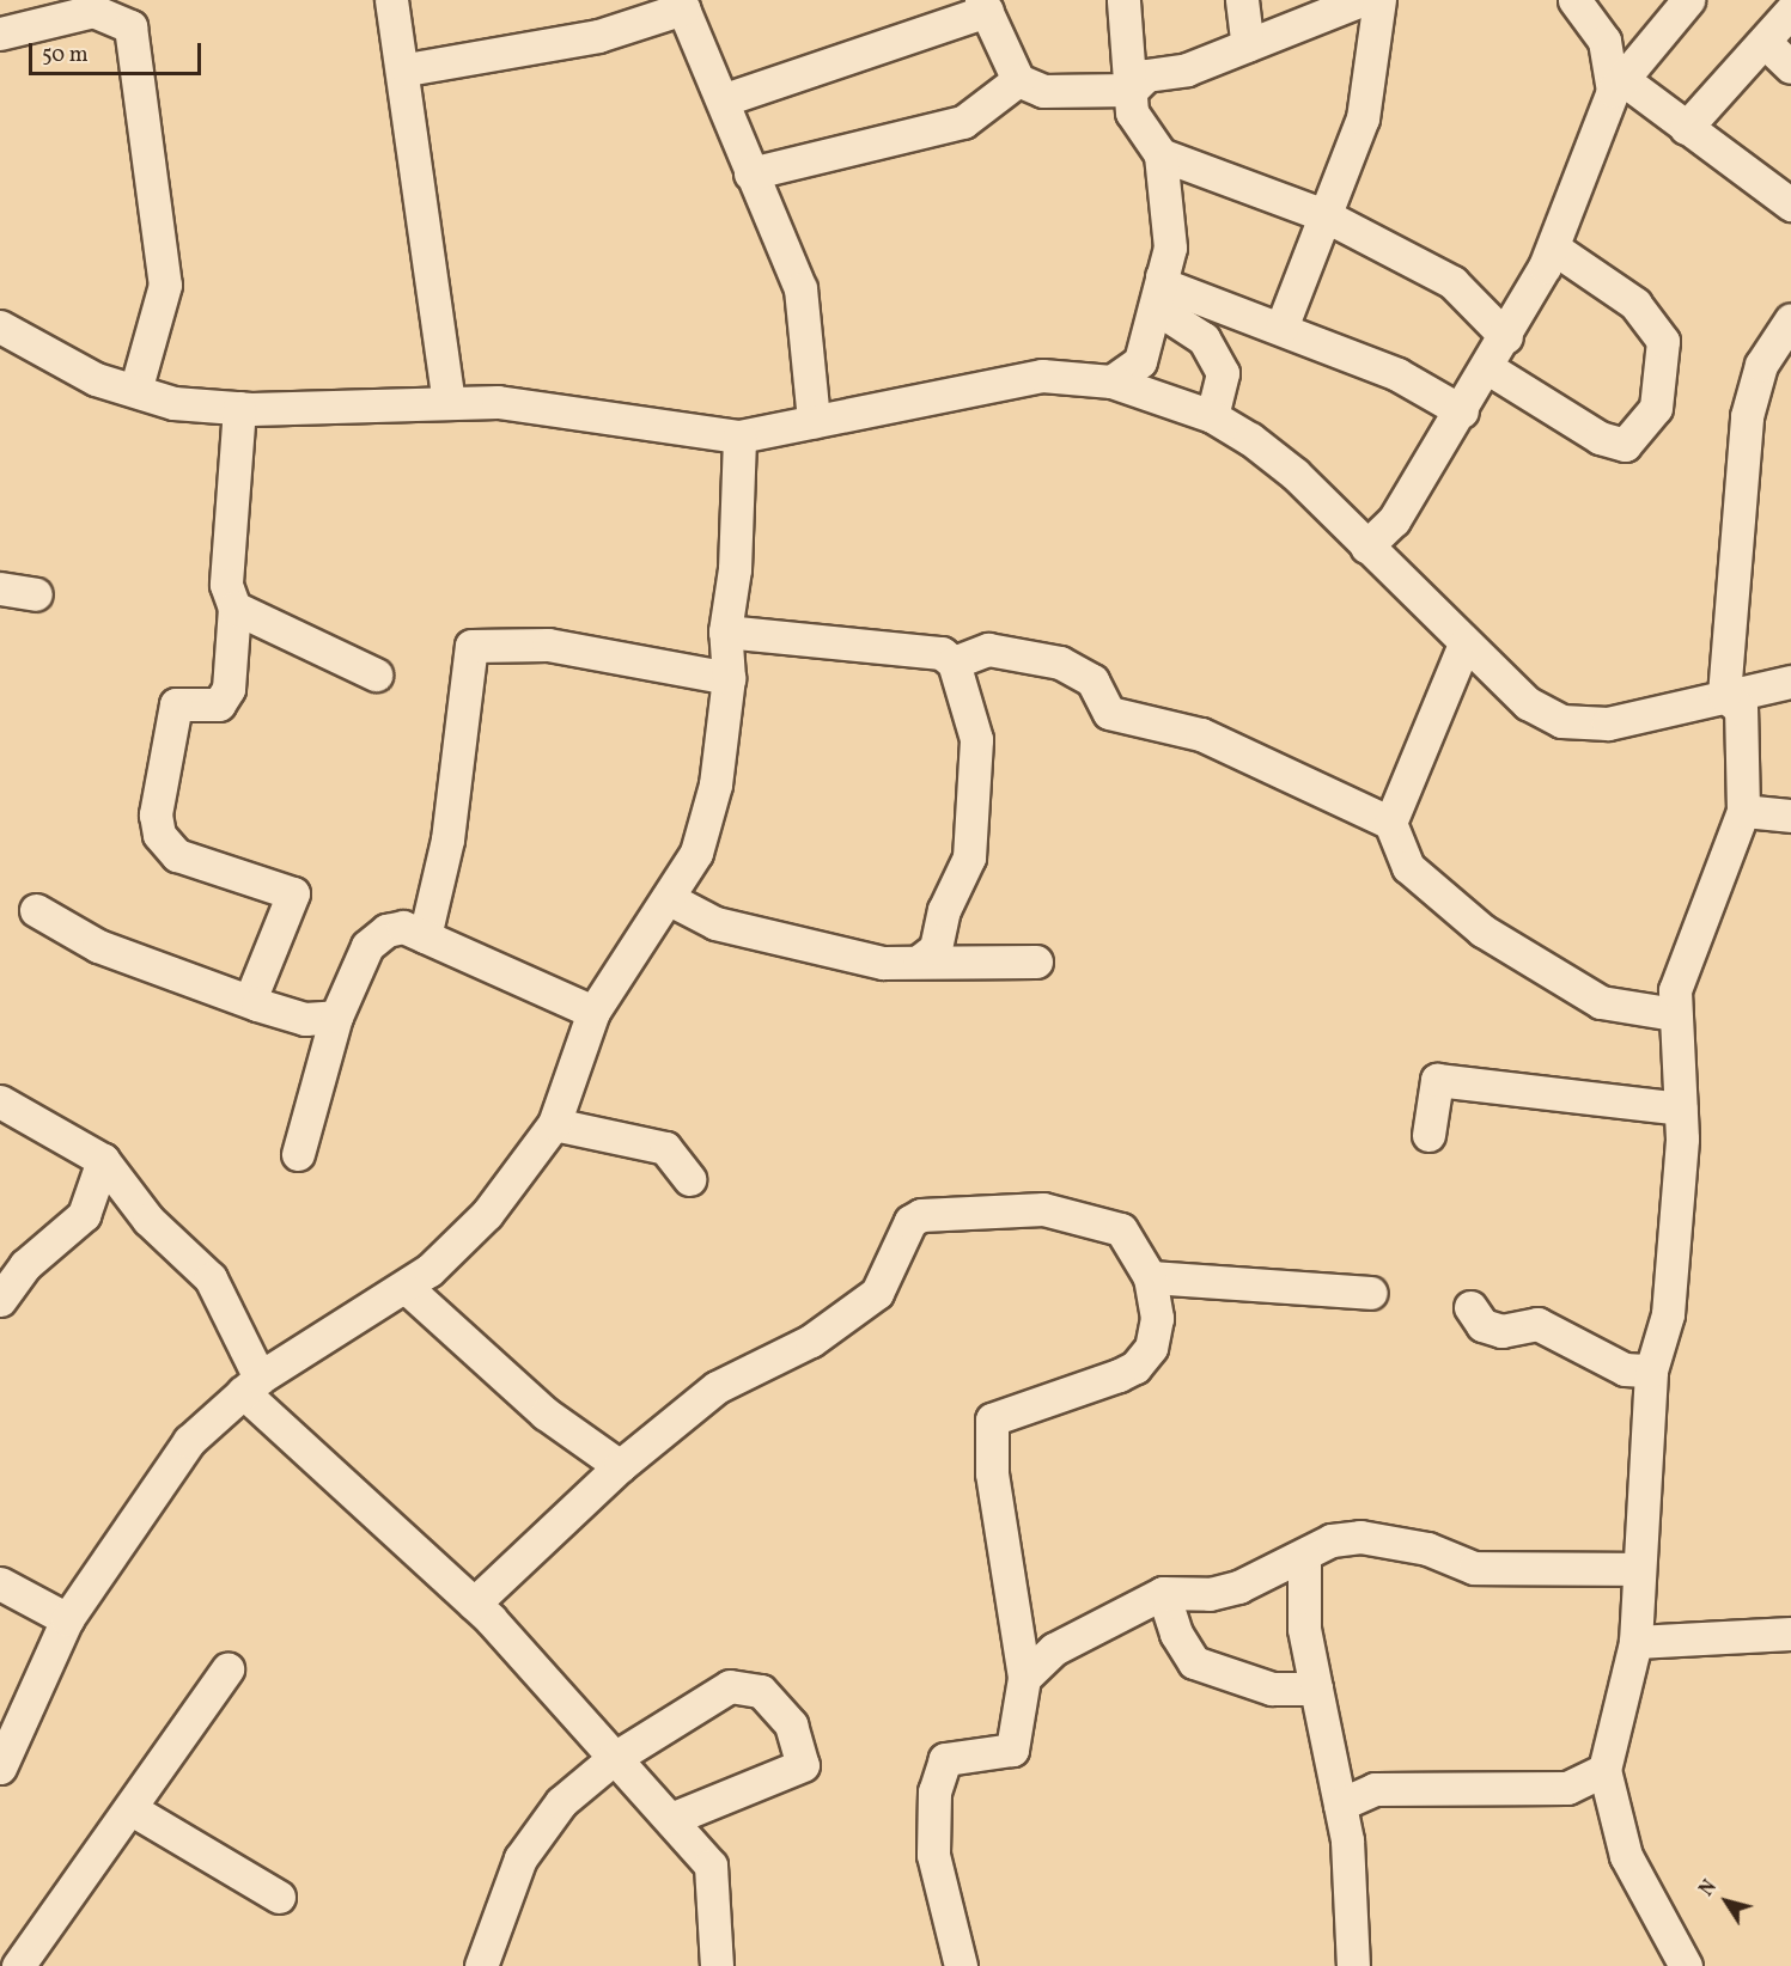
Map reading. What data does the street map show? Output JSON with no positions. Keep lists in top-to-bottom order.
{
  "scale_bar": "50 m",
  "north": "top left"
}
